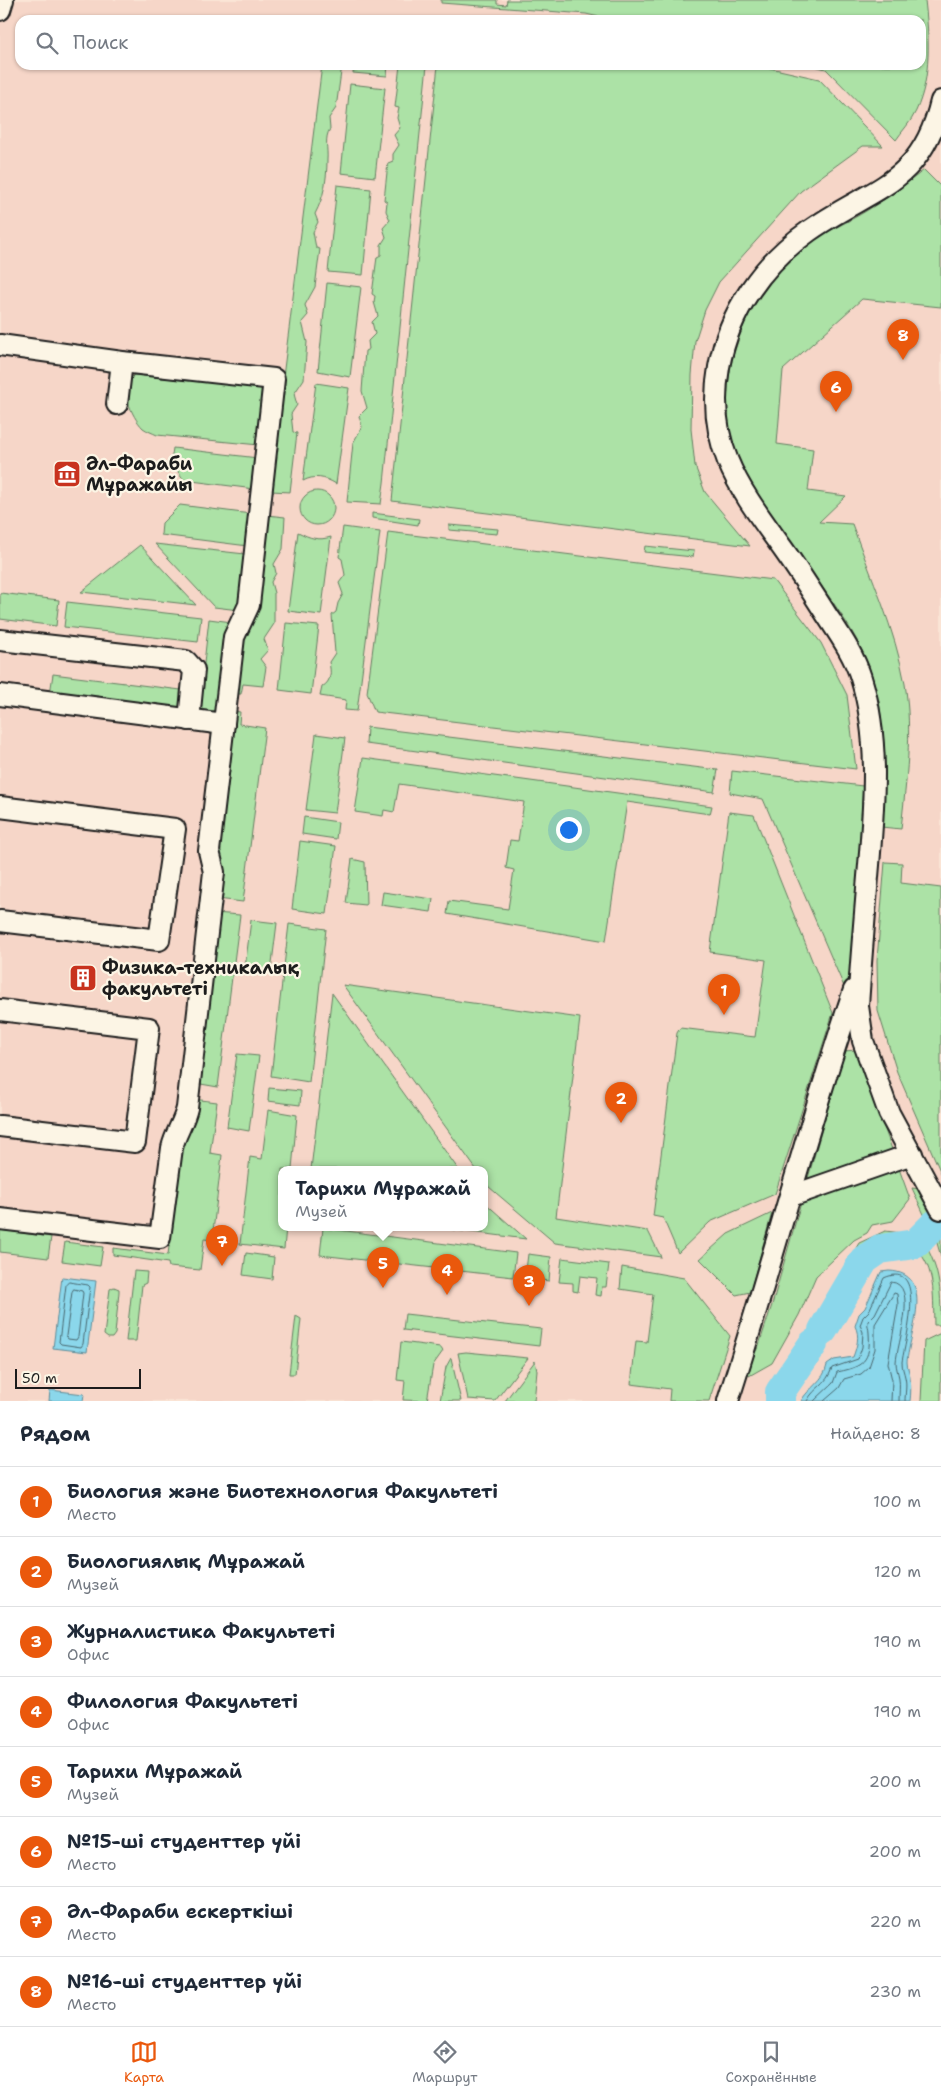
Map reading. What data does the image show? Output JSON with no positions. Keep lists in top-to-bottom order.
{
  "places": {
    "museum": ["Әл-Фараби Мұражайы"],
    "building": ["Физика-техникалық факультеті"]
  },
  "scale_bar": "50 m",
  "page": {
    "search": "Поиск",
    "pins": [
      "8",
      "6",
      "1",
      "2",
      "7",
      "5",
      "4",
      "3"
    ],
    "popup": ["Тарихи Мұражай", "Музей"],
    "scale": "50 m",
    "heading": ["Рядом", "Найдено: 8"],
    "list": [
      {
        "mark": "1",
        "name": "Биология және Биотехнология Факультеті",
        "note": "Место",
        "value": "100 m"
      },
      {
        "mark": "2",
        "name": "Биологиялық Мұражай",
        "note": "Музей",
        "value": "120 m"
      },
      {
        "mark": "3",
        "name": "Журналистика Факультеті",
        "note": "Офис",
        "value": "190 m"
      },
      {
        "mark": "4",
        "name": "Филология Факультеті",
        "note": "Офис",
        "value": "190 m"
      },
      {
        "mark": "5",
        "name": "Тарихи Мұражай",
        "note": "Музей",
        "value": "200 m"
      },
      {
        "mark": "6",
        "name": "№15-ші студенттер үйі",
        "note": "Место",
        "value": "200 m"
      },
      {
        "mark": "7",
        "name": "Әл-Фараби ескерткіші",
        "note": "Место",
        "value": "220 m"
      },
      {
        "mark": "8",
        "name": "№16-ші студенттер үйі",
        "note": "Место",
        "value": "230 m"
      }
    ],
    "nav": ["Карта", "Маршрут", "Сохранённые"]
  }
}
